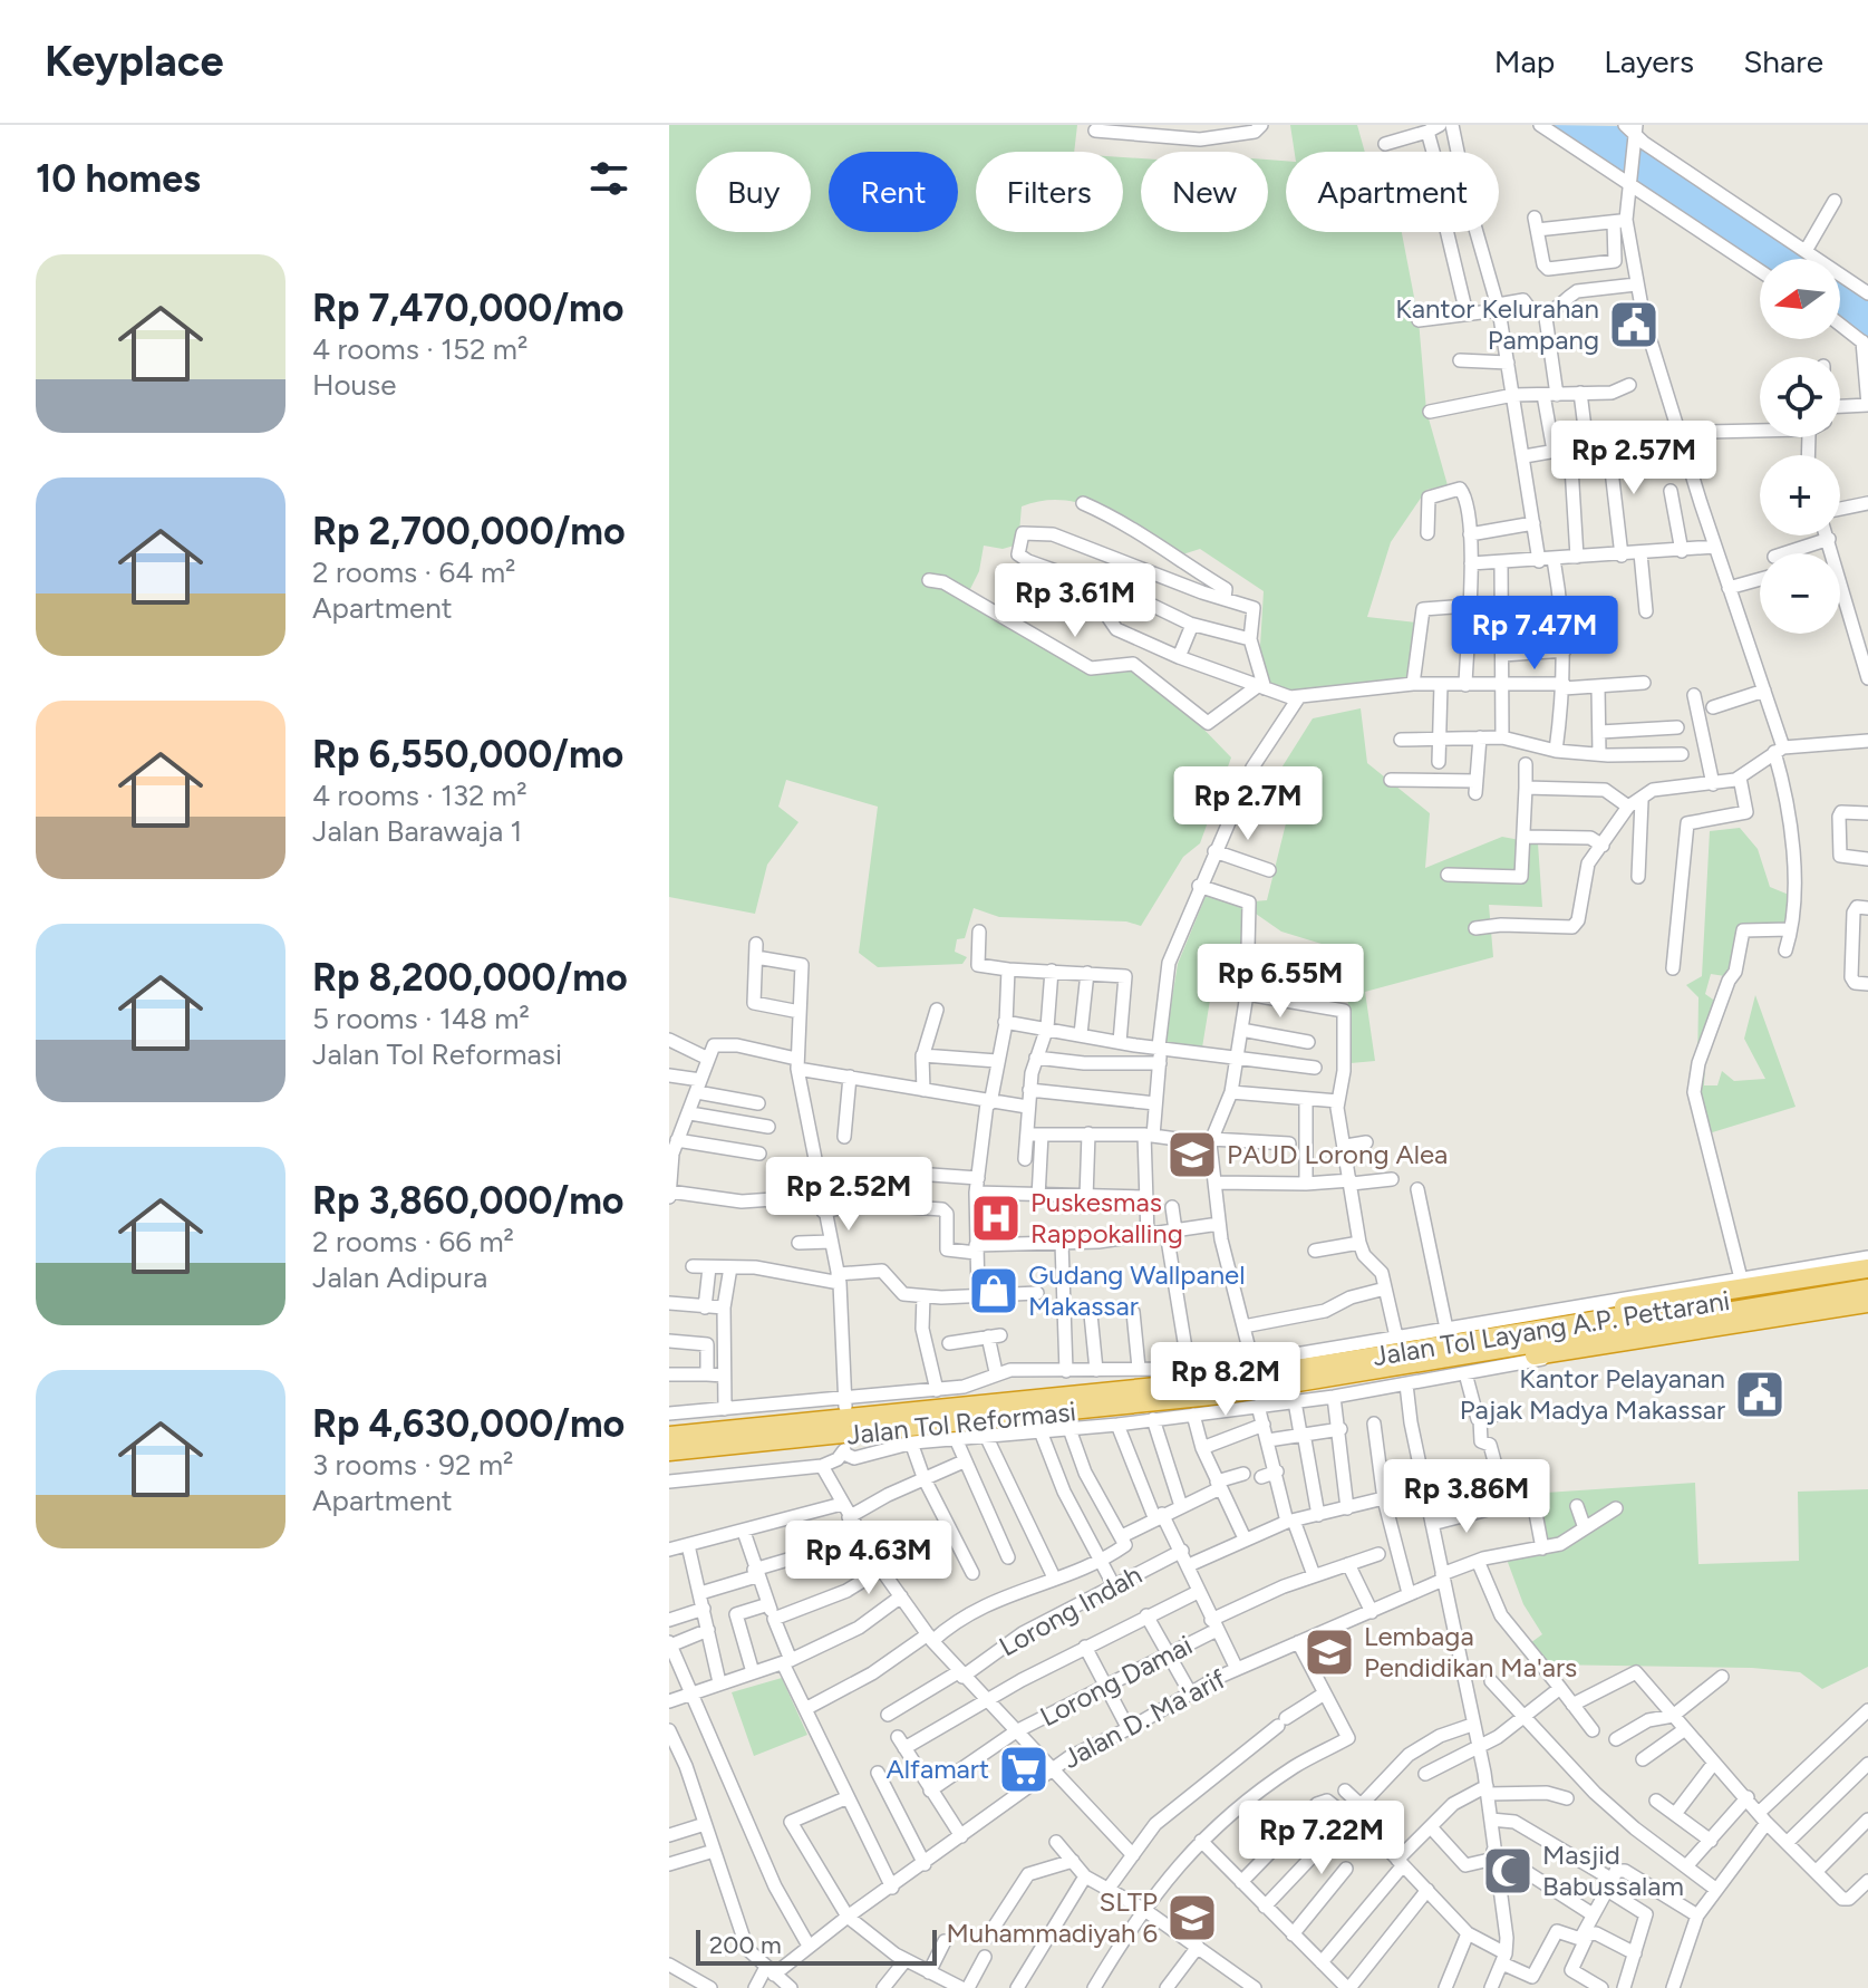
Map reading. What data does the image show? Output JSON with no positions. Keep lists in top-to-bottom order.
{
  "streets": {
    "highway": ["Jalan Tol Layang A.P. Pettarani", "Jalan Tol Reformasi"],
    "street": ["Lorong Indah", "Lorong Damai", "Jalan D. Ma'arif"]
  },
  "crossings": [
    ["Jalan Tol Layang A.P. Pettarani", "Jalan Tol Reformasi"]
  ],
  "places": {
    "public building": ["Kantor Kelurahan Pampang", "Kantor Pelayanan Pajak Madya Makassar"],
    "school or university": ["PAUD Lorong Alea", "Lembaga Pendidikan Ma'ars", "SLTP Muhammadiyah 6"],
    "hospital": ["Puskesmas Rappokalling"],
    "shop": ["Gudang Wallpanel Makassar"],
    "supermarket": ["Alfamart"],
    "mosque": ["Masjid Babussalam"]
  },
  "scale_bar": "200 m",
  "north": "left",
  "page": {
    "header": "Keyplace",
    "nav": ["Map", "Layers", "Share"],
    "heading": "10 homes",
    "chip": [
      "Buy",
      "Rent",
      "Filters",
      "New",
      "Apartment"
    ],
    "list": [
      {
        "name": "Rp 7,470,000/mo",
        "note": "4 rooms · 152 m² · House"
      },
      {
        "name": "Rp 2,700,000/mo",
        "note": "2 rooms · 64 m² · Apartment"
      },
      {
        "name": "Rp 6,550,000/mo",
        "note": "4 rooms · 132 m² · Jalan Barawaja 1"
      },
      {
        "name": "Rp 8,200,000/mo",
        "note": "5 rooms · 148 m² · Jalan Tol Reformasi"
      },
      {
        "name": "Rp 3,860,000/mo",
        "note": "2 rooms · 66 m² · Jalan Adipura"
      },
      {
        "name": "Rp 4,630,000/mo",
        "note": "3 rooms · 92 m² · Apartment"
      }
    ],
    "map_buttons": ["+", "−"],
    "price": [
      "Rp 2.57M",
      "Rp 3.61M",
      "Rp 7.47M",
      "Rp 2.7M",
      "Rp 6.55M",
      "Rp 2.52M",
      "Rp 8.2M",
      "Rp 3.86M",
      "Rp 4.63M",
      "Rp 7.22M"
    ],
    "scale": "200 m"
  }
}
